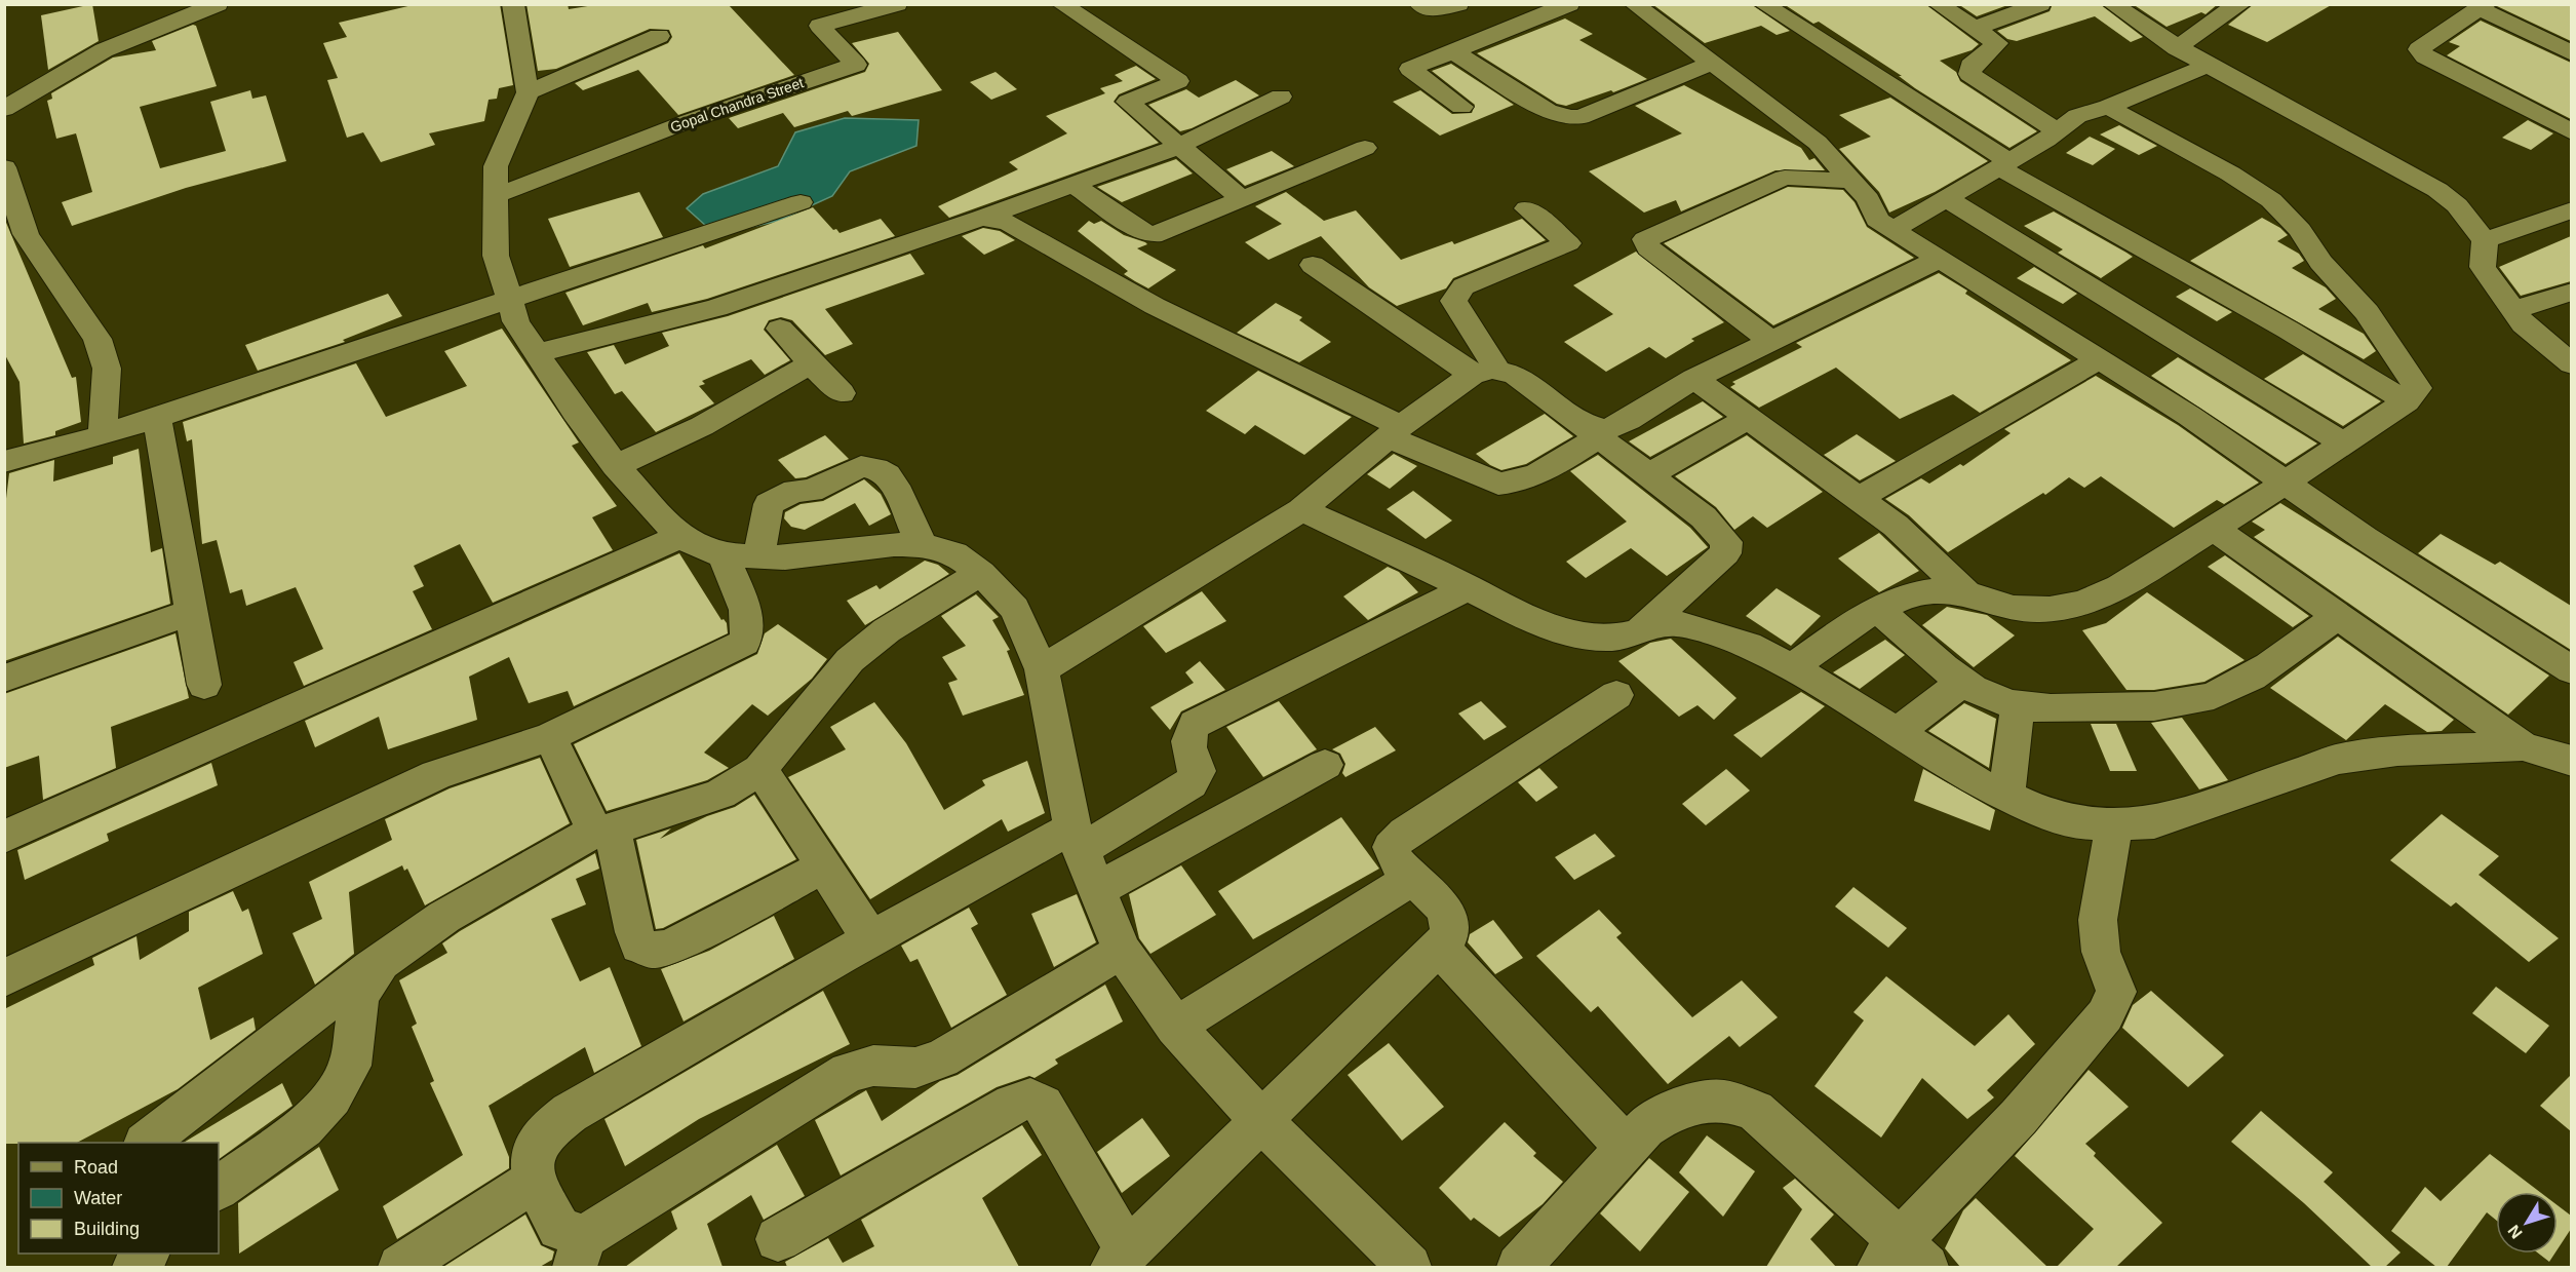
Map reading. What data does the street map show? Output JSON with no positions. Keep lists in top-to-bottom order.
{
  "streets": {
    "street": ["Gopal Chandra Street"]
  },
  "legend": ["Road", "Water", "Building"],
  "north": "bottom left"
}
